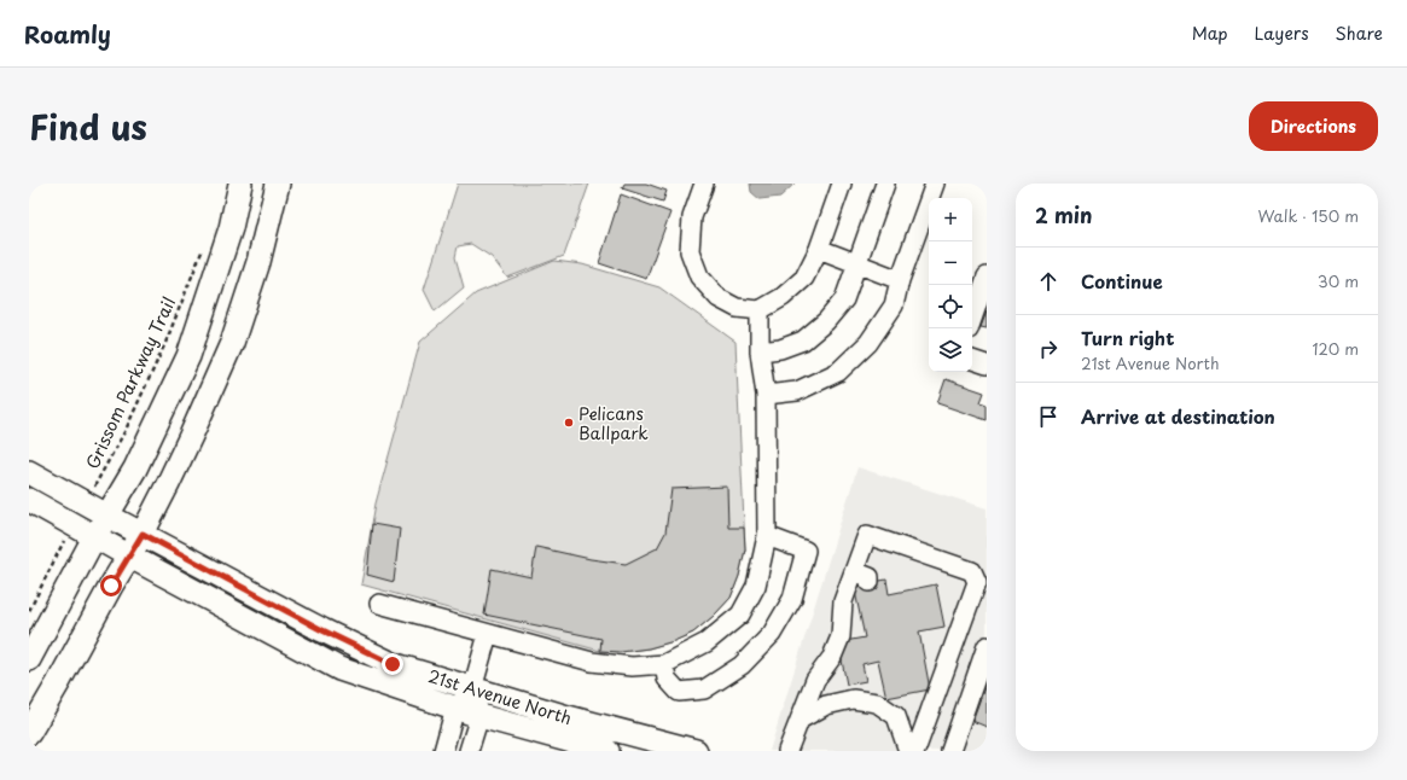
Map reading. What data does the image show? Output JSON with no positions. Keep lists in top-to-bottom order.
{
  "streets": {
    "main road": ["21st Avenue North"],
    "path": ["Grissom Parkway Trail"]
  },
  "crossings": [
    ["Grissom Parkway Trail", "21st Avenue North"]
  ],
  "places": ["Pelicans Ballpark"],
  "page": {
    "header": "Roamly",
    "nav": ["Map", "Layers", "Share"],
    "title": "Find us",
    "buttons": "Directions",
    "heading": ["2 min", "Walk · 150 m"],
    "map_buttons": ["+", "−"],
    "list": [
      ["Continue", "30 m"],
      ["Turn right", "21st Avenue North", "120 m"],
      "Arrive at destination"
    ]
  }
}
